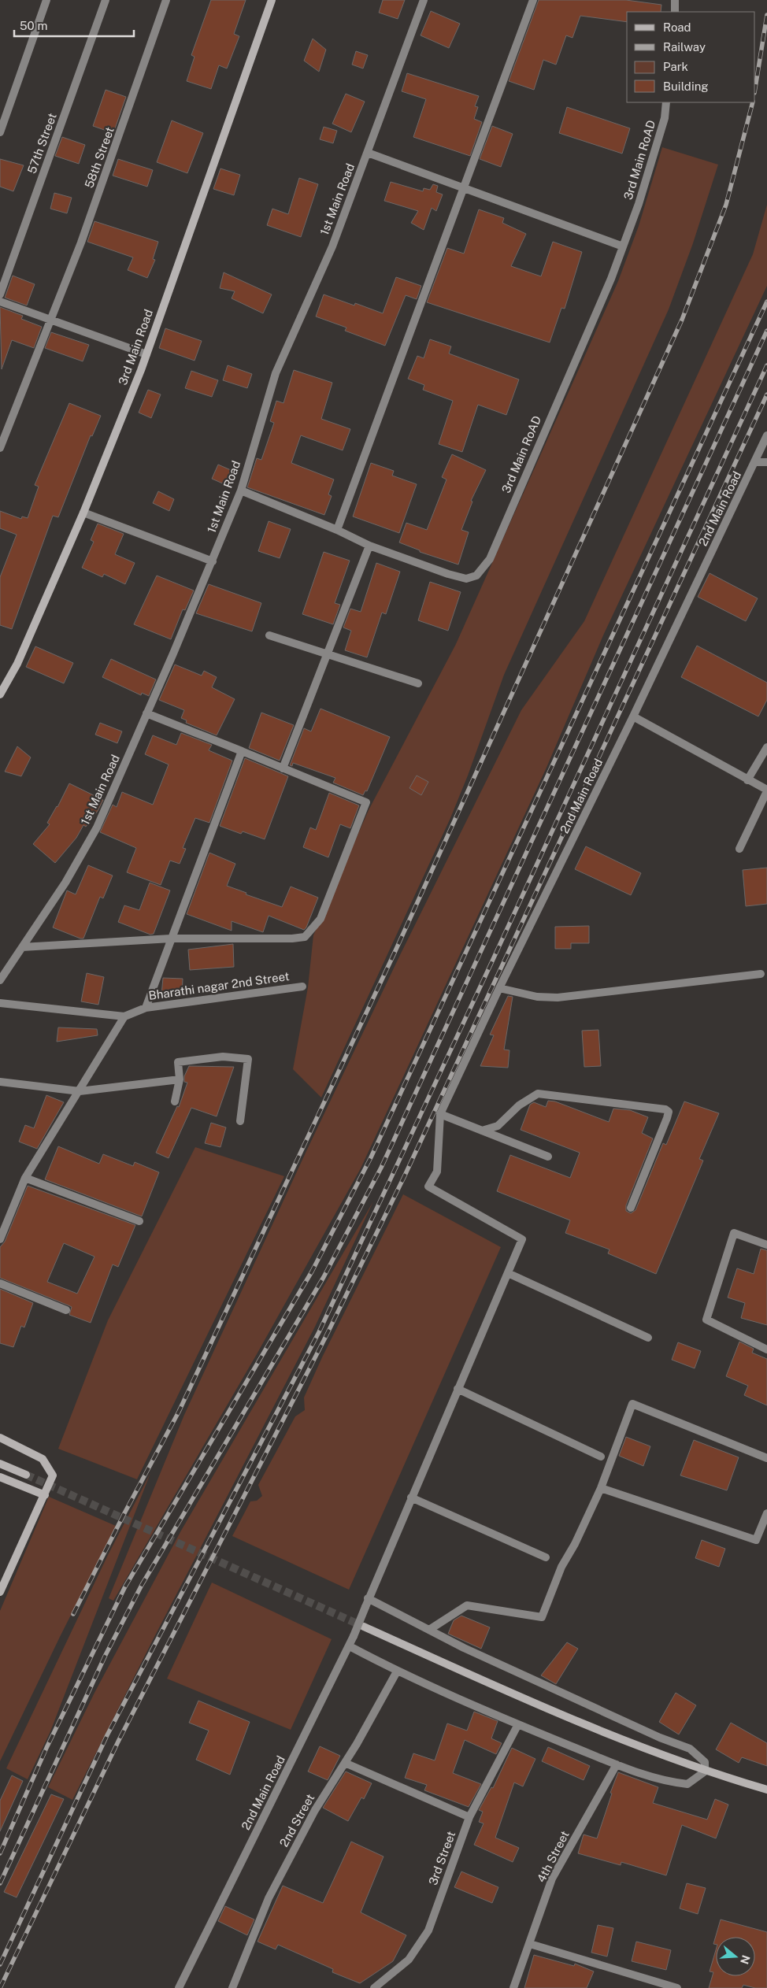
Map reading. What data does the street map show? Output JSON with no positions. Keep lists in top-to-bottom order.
{
  "streets": {
    "street": [
      "57th Street",
      "58th Street",
      "3rd Main RoAD",
      "1st Main Road",
      "3rd Main Road",
      "2nd Main Road",
      "Bharathi nagar 2nd Street",
      "2nd Street",
      "4th Street",
      "3rd Street"
    ]
  },
  "crossings": [
    ["3rd Main RoAD", "1st Main Road"]
  ],
  "legend": [
    "Road",
    "Railway",
    "Park",
    "Building"
  ],
  "scale_bar": "50 m",
  "north": "right"
}
